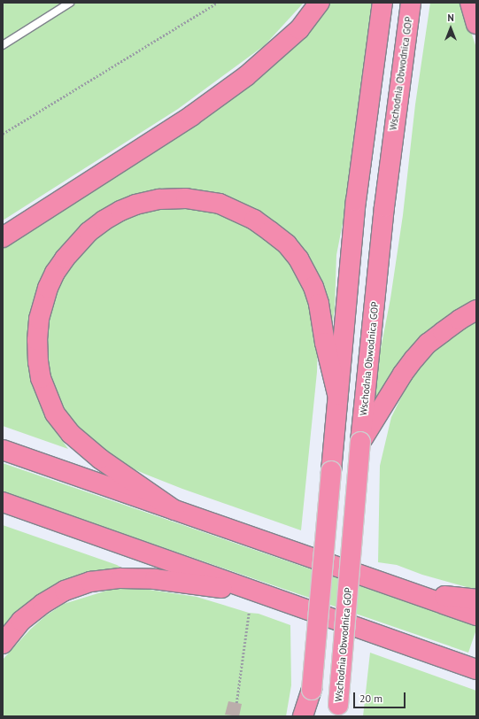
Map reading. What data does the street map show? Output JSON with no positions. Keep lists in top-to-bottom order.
{
  "streets": {
    "highway": ["Wschodnia Obwodnica GOP"]
  },
  "scale_bar": "20 m",
  "north": "top"
}
